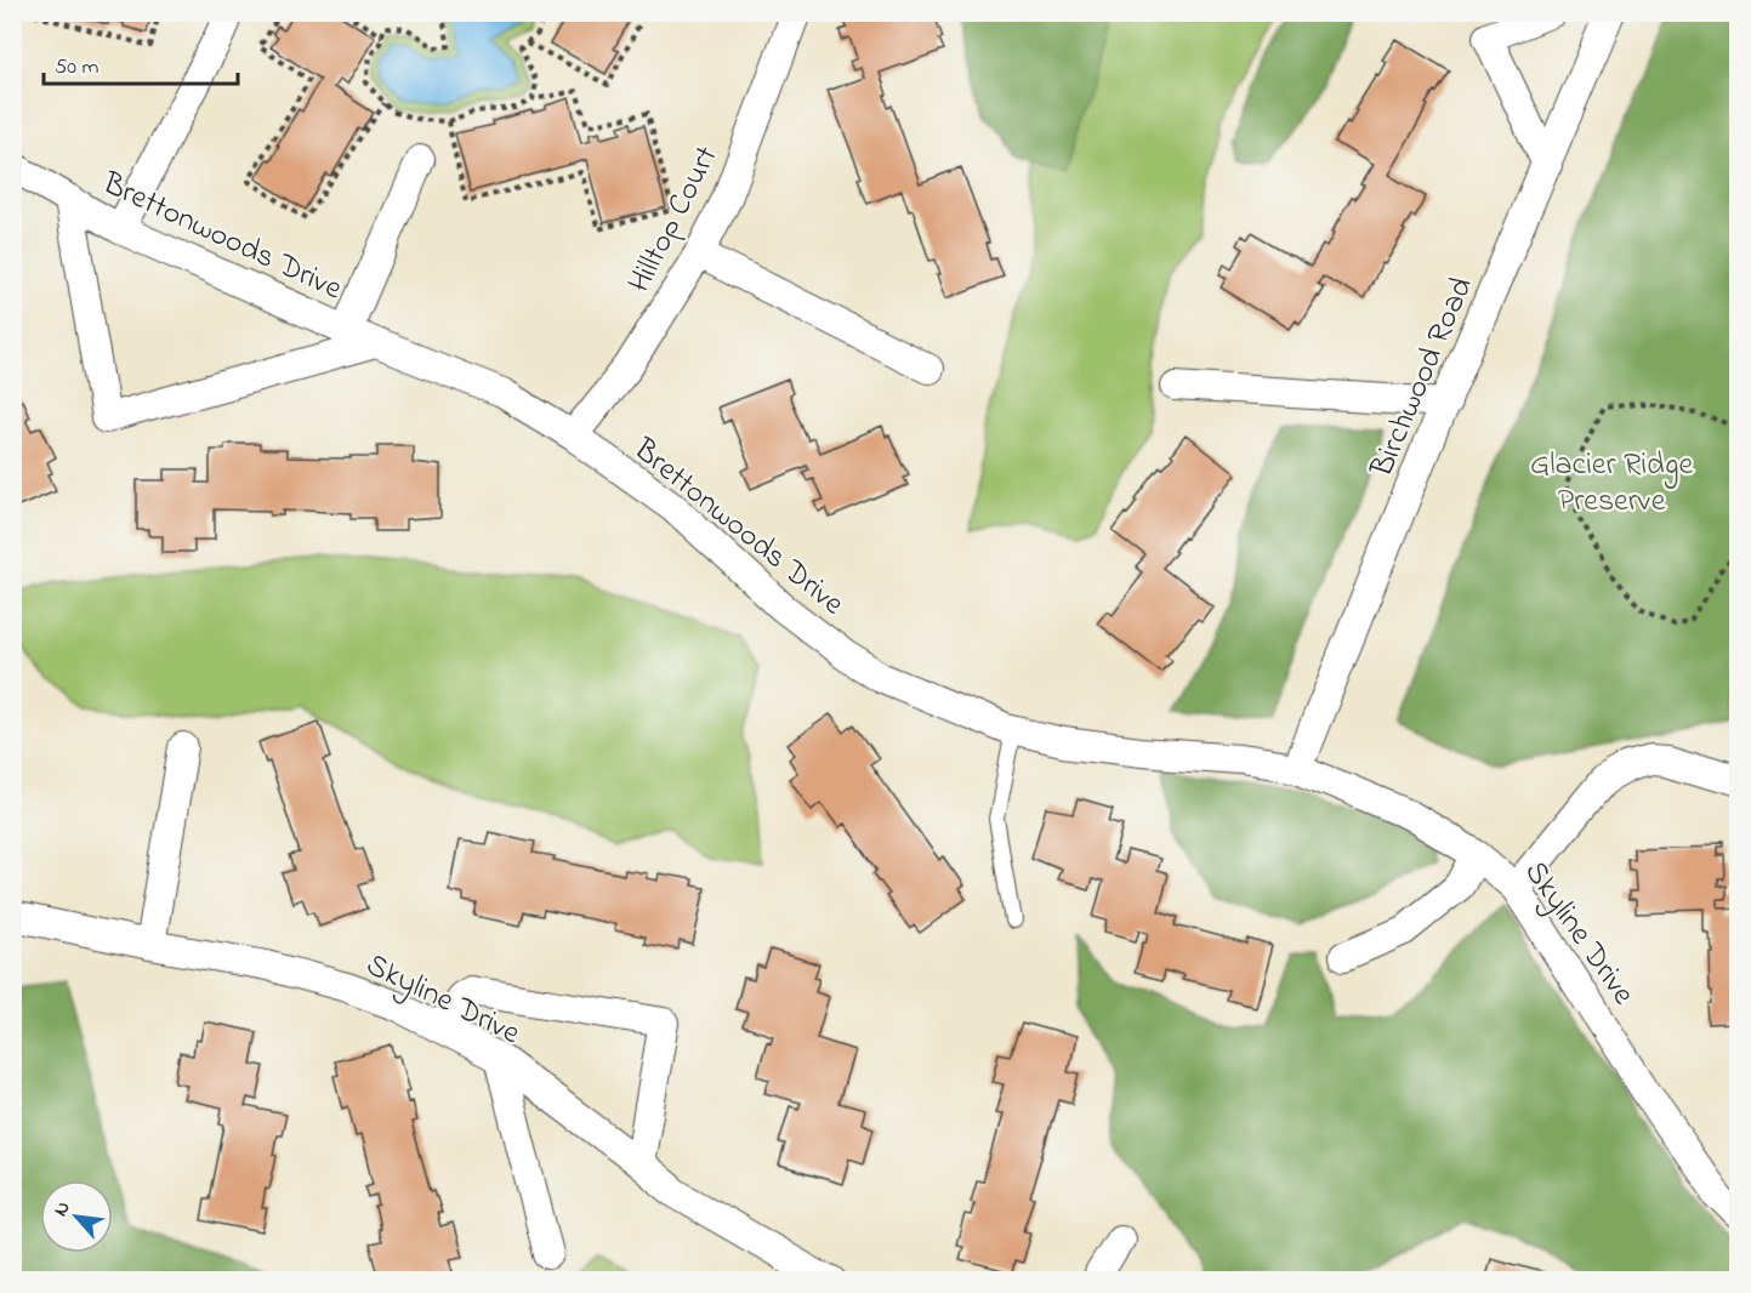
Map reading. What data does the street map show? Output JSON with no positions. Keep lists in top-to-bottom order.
{
  "streets": {
    "street": [
      "Hilltop Court",
      "Brettonwoods Drive",
      "Birchwood Road",
      "Skyline Drive"
    ]
  },
  "crossings": [
    ["Hilltop Court", "Brettonwoods Drive"],
    ["Brettonwoods Drive", "Birchwood Road"],
    ["Brettonwoods Drive", "Skyline Drive"],
    ["Birchwood Road", "Skyline Drive"]
  ],
  "parks": ["Glacier Ridge Preserve"],
  "scale_bar": "50 m",
  "north": "top left"
}
